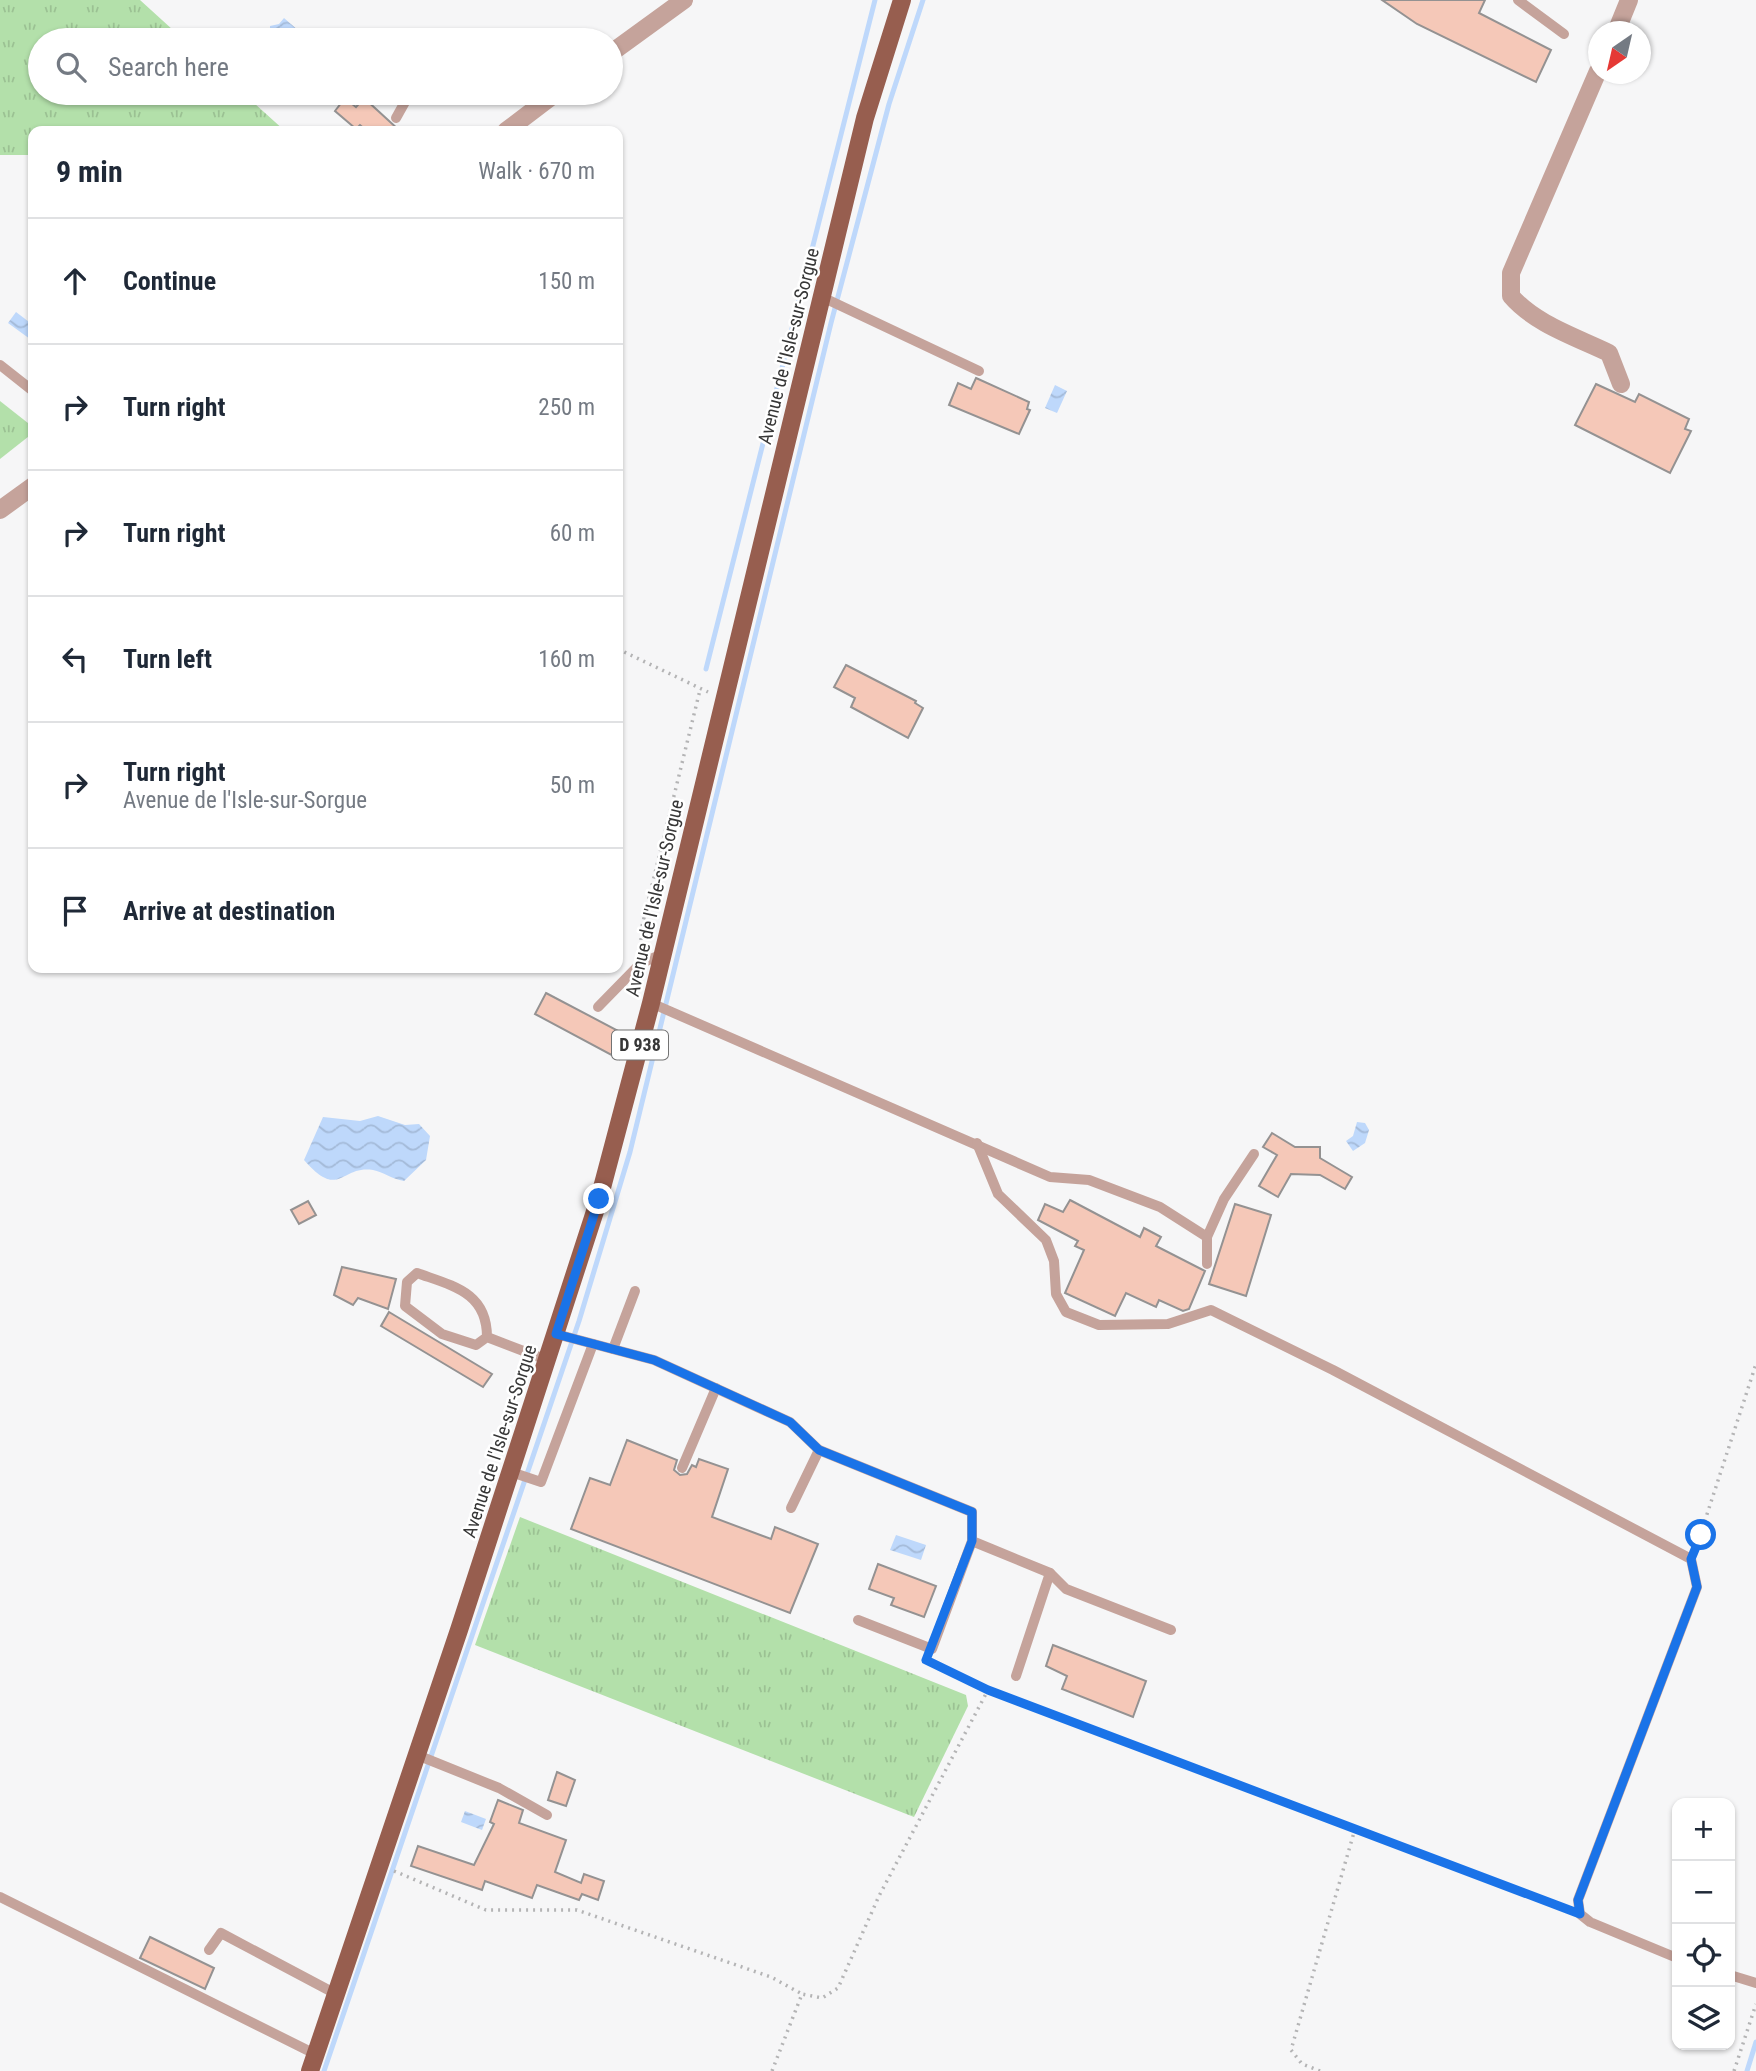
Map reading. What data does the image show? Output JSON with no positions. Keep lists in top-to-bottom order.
{
  "streets": {
    "main road": ["Avenue de l'Isle-sur-Sorgue", "D 938"]
  },
  "north": "bottom left",
  "page": {
    "search": "Search here",
    "heading": ["9 min", "Walk · 670 m"],
    "list": [
      ["Continue", "150 m"],
      ["Turn right", "250 m"],
      ["Turn right", "60 m"],
      ["Turn left", "160 m"],
      ["Turn right", "Avenue de l'Isle-sur-Sorgue", "50 m"],
      "Arrive at destination"
    ],
    "map_buttons": ["+", "−"]
  }
}
